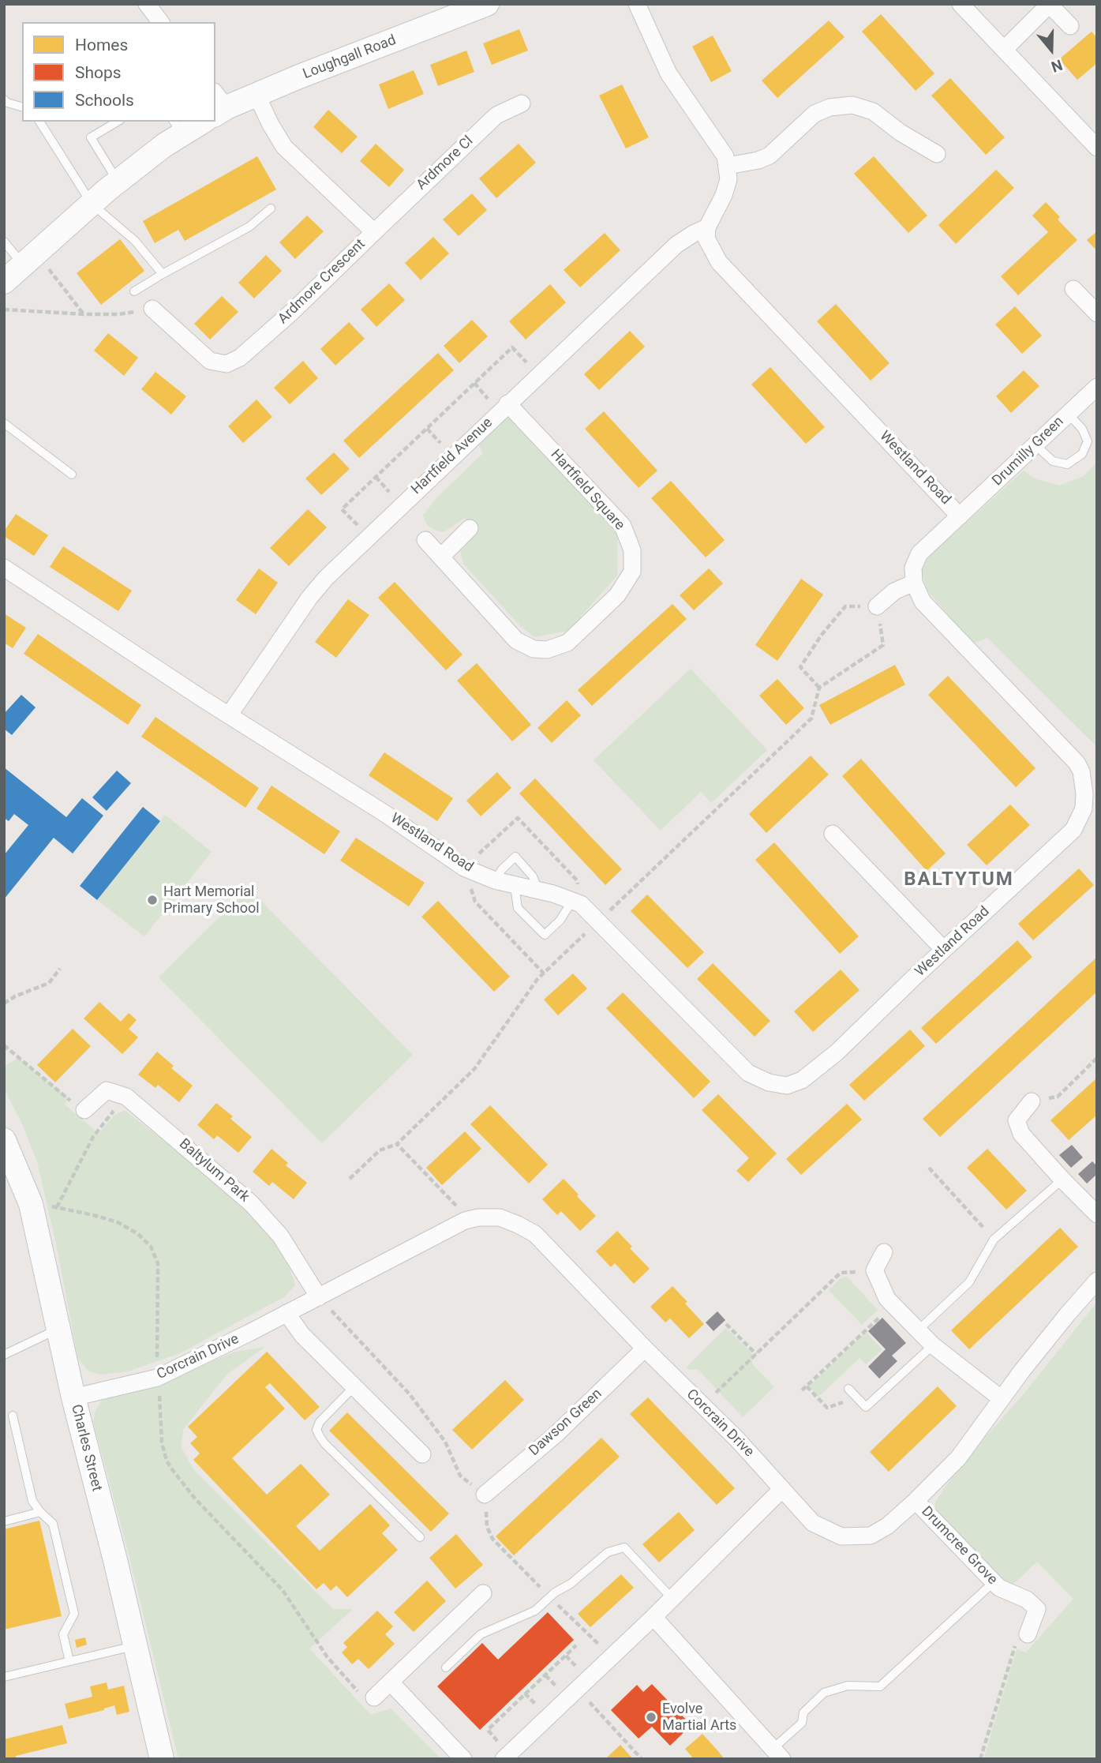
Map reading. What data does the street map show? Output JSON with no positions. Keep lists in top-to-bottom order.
{
  "streets": {
    "street": [
      "Loughgall Road",
      "Ardmore Cl",
      "Ardmore Crescent",
      "Drumilly Green",
      "Hartfield Avenue",
      "Westland Road",
      "Hartfield Square",
      "Baltylum Park",
      "Corcrain Drive",
      "Dawson Green",
      "Charles Street",
      "Drumcree Grove"
    ]
  },
  "crossings": [
    ["Loughgall Road", "Ardmore Crescent"],
    ["Ardmore Cl", "Ardmore Crescent"],
    ["Drumilly Green", "Westland Road"],
    ["Hartfield Avenue", "Westland Road"],
    ["Hartfield Avenue", "Hartfield Square"],
    ["Baltylum Park", "Corcrain Drive"],
    ["Corcrain Drive", "Dawson Green"],
    ["Corcrain Drive", "Charles Street"],
    ["Corcrain Drive", "Drumcree Grove"]
  ],
  "districts": ["BALTYTUM"],
  "places": ["Hart Memorial Primary School", "Evolve Martial Arts"],
  "legend": ["Homes", "Shops", "Schools"],
  "north": "bottom"
}
